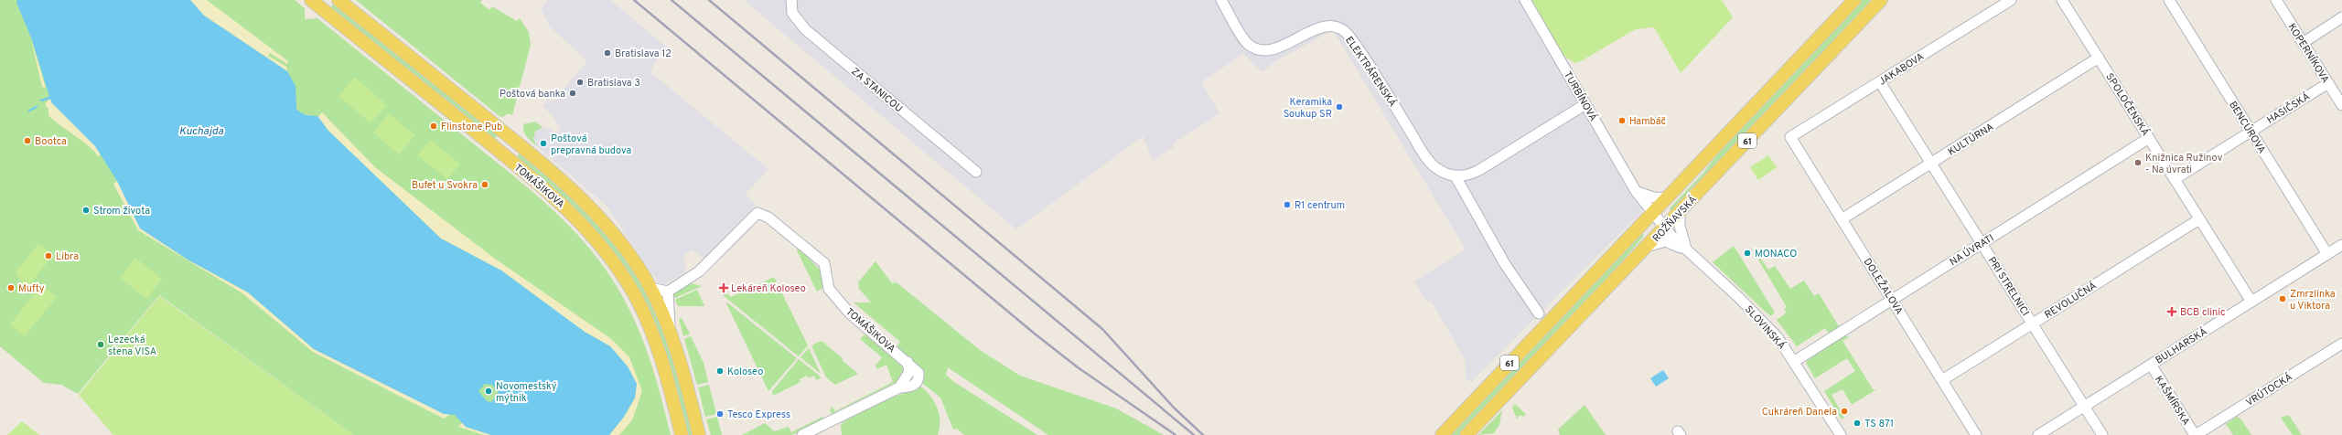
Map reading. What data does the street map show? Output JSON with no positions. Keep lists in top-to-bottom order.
{
  "streets": {
    "main road": ["61", "TOMÁŠIKOVA", "ROŽŇAVSKÁ"],
    "street": [
      "KOPERNÍKOVA",
      "JAKABOVA",
      "ELEKTRÁRENSKÁ",
      "ZA STANICOU",
      "TURBÍNOVÁ",
      "SPOLOČENSKÁ",
      "HASIČSKÁ",
      "BENCÚROVA",
      "KULTÚRNA",
      "NA ÚVRATI",
      "DOLEŽALOVA",
      "PRI STRELNICI",
      "REVOLUČNÁ",
      "SLOVINSKÁ",
      "BULHARSKÁ",
      "VRÚTOCKÁ",
      "KAŠMÍRSKA"
    ]
  },
  "crossings": [
    ["KOPERNÍKOVA", "HASIČSKÁ"],
    ["JAKABOVA", "DOLEŽALOVA"],
    ["JAKABOVA", "PRI STRELNICI"],
    ["TURBÍNOVÁ", "ROŽŇAVSKÁ"],
    ["TURBÍNOVÁ", "SLOVINSKÁ"],
    ["SPOLOČENSKÁ", "HASIČSKÁ"],
    ["SPOLOČENSKÁ", "KULTÚRNA"],
    ["SPOLOČENSKÁ", "NA ÚVRATI"],
    ["SPOLOČENSKÁ", "REVOLUČNÁ"],
    ["SPOLOČENSKÁ", "BULHARSKÁ"],
    ["HASIČSKÁ", "BENCÚROVA"],
    ["BENCÚROVA", "BULHARSKÁ"],
    ["KULTÚRNA", "DOLEŽALOVA"],
    ["KULTÚRNA", "PRI STRELNICI"],
    ["ROŽŇAVSKÁ", "SLOVINSKÁ"],
    ["NA ÚVRATI", "DOLEŽALOVA"],
    ["NA ÚVRATI", "PRI STRELNICI"],
    ["NA ÚVRATI", "SLOVINSKÁ"],
    ["DOLEŽALOVA", "REVOLUČNÁ"],
    ["PRI STRELNICI", "REVOLUČNÁ"],
    ["PRI STRELNICI", "BULHARSKÁ"],
    ["BULHARSKÁ", "KAŠMÍRSKA"],
    ["VRÚTOCKÁ", "KAŠMÍRSKA"]
  ],
  "water": ["Kuchajda"],
  "places": {
    "other": [
      "Bratislava 12",
      "Bratislava 3",
      "Poštová banka",
      "Keramika Soukup SR",
      "Hambáč",
      "Flinstone Pub",
      "Bootca",
      "Poštová prepravná budova",
      "Knižnica Ružinov - Na úvrati",
      "Bufet u Svokra",
      "R1 centrum",
      "Strom života",
      "MONACO",
      "Libra",
      "Mufty",
      "Zmrzlinka u Viktora",
      "Lezecká stena VISA",
      "Koloseo",
      "Novomestský mýtnik",
      "Cukráreň Danela",
      "Tesco Express",
      "TS 871"
    ],
    "health": ["Lekáreň Koloseo", "BCB clinic"]
  }
}
